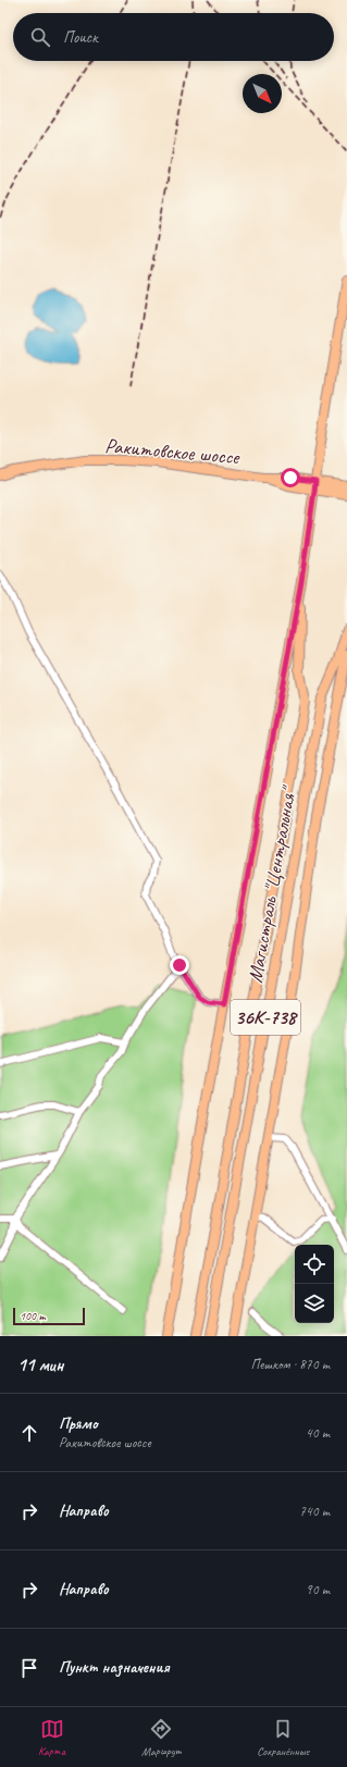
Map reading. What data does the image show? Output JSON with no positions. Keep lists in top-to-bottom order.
{
  "streets": {
    "main road": ["Ракитовское шоссе", "Магистраль \"Центральная\"", "36К-738"]
  },
  "crossings": [
    ["Ракитовское шоссе", "36К-738"],
    ["Магистраль \"Центральная\"", "36К-738"]
  ],
  "scale_bar": "100 m",
  "north": "bottom right",
  "page": {
    "search": "Поиск",
    "scale": "100 m",
    "heading": ["11 мин", "Пешком · 870 m"],
    "list": [
      ["Прямо", "Ракитовское шоссе", "40 m"],
      ["Направо", "740 m"],
      ["Направо", "90 m"],
      "Пункт назначения"
    ],
    "nav": ["Карта", "Маршрут", "Сохранённые"]
  }
}
